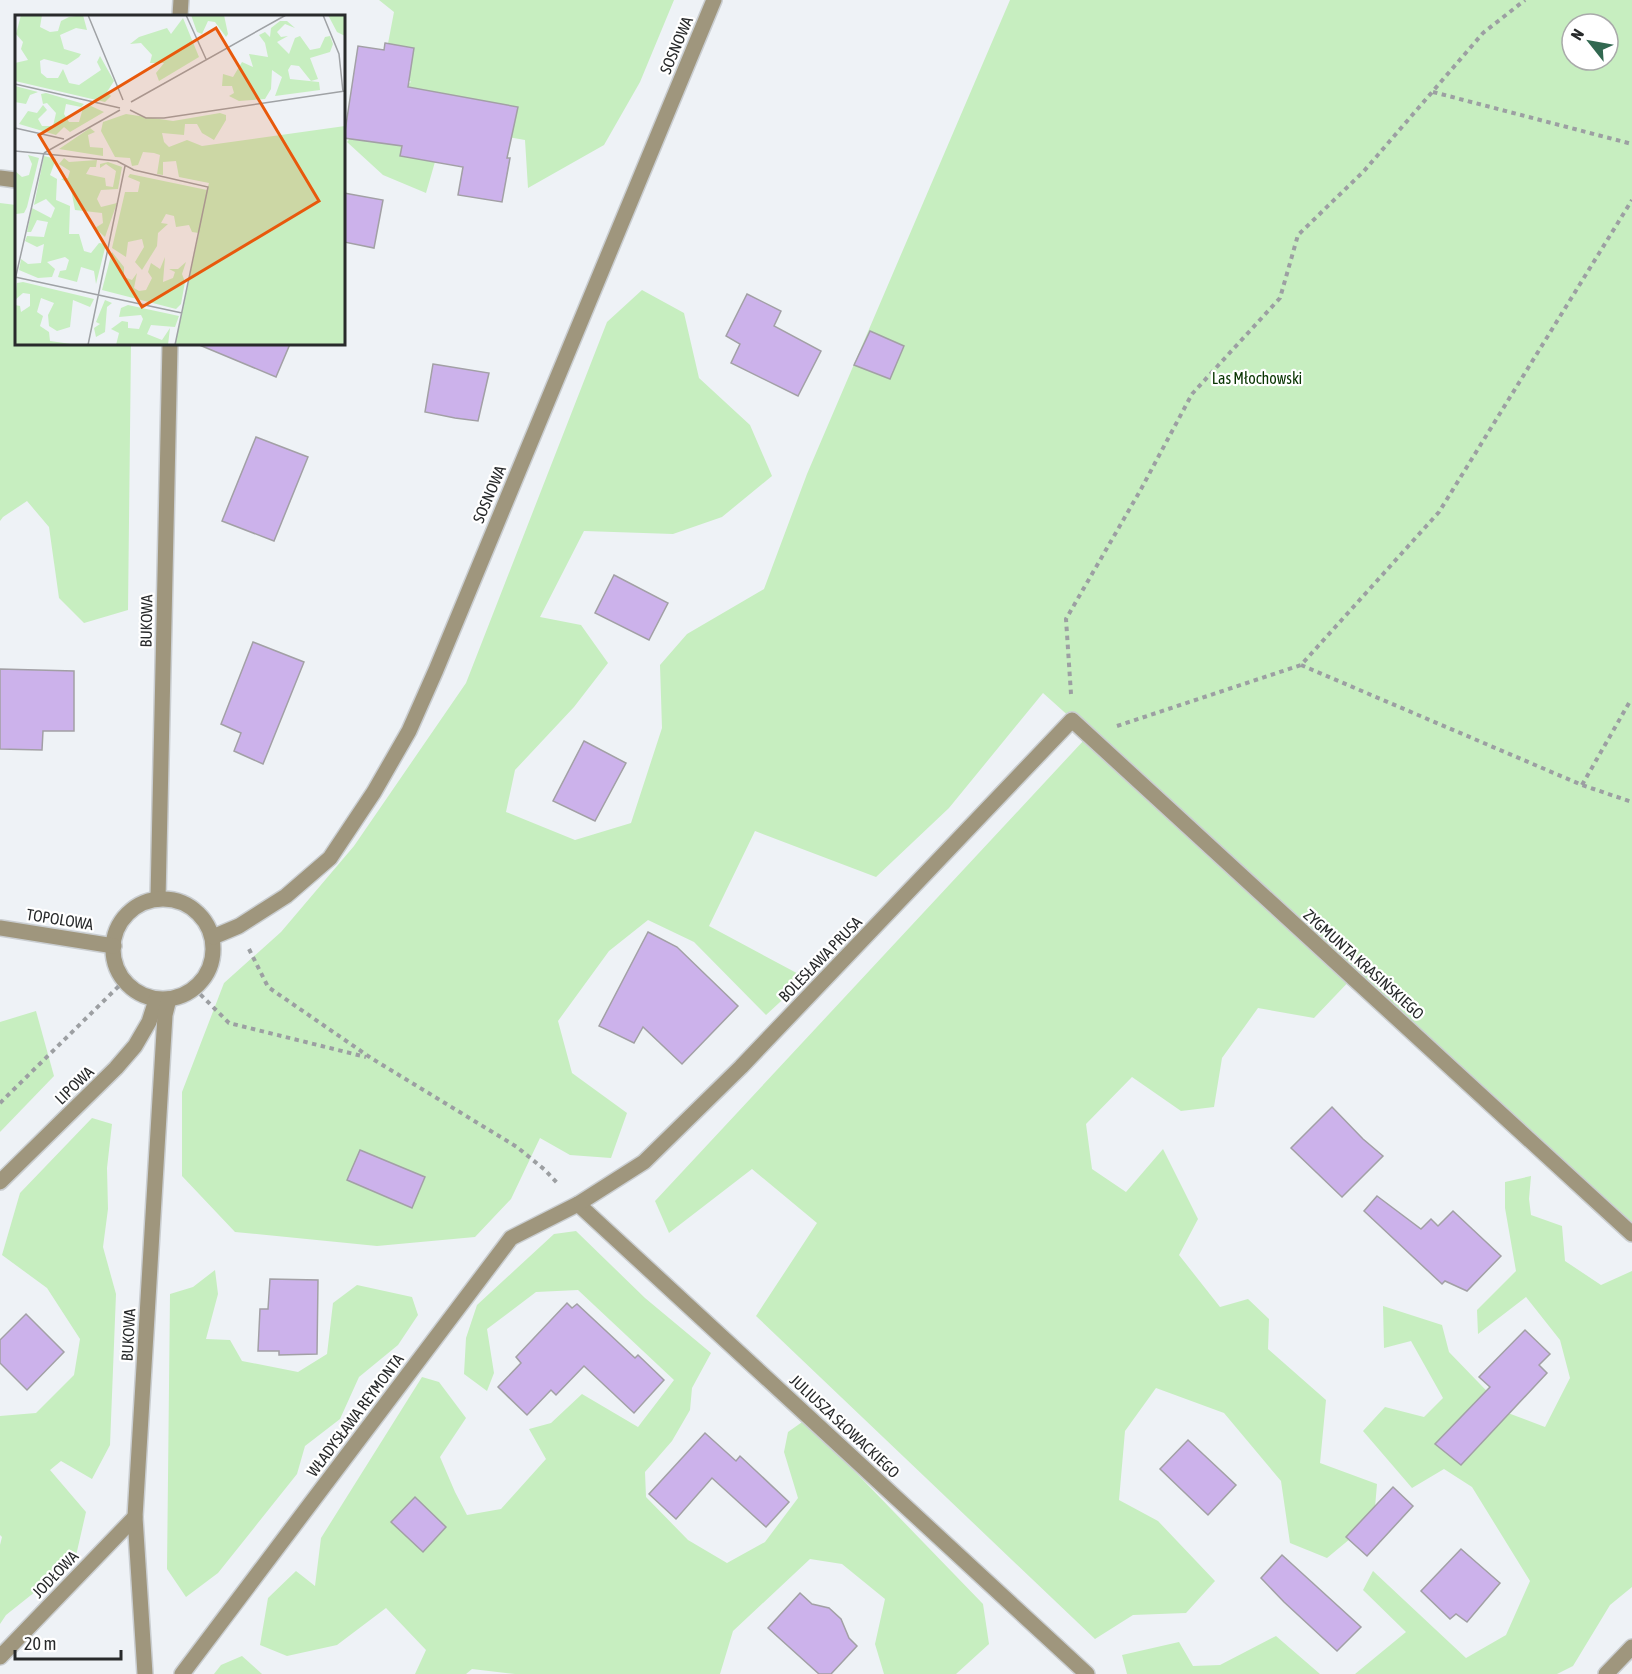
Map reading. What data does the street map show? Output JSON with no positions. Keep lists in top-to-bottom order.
{
  "streets": {
    "street": [
      "SOSNOWA",
      "BUKOWA",
      "TOPOLOWA",
      "BOLESŁAWA PRUSA",
      "ZYGMUNTA KRASIŃSKIEGO",
      "LIPOWA",
      "WŁADYSŁAWA REYMONTA",
      "JULIUSZA SŁOWACKIEGO",
      "JODŁOWA"
    ]
  },
  "crossings": [
    ["SOSNOWA", "BUKOWA"],
    ["SOSNOWA", "TOPOLOWA"],
    ["SOSNOWA", "LIPOWA"],
    ["BUKOWA", "TOPOLOWA"],
    ["BUKOWA", "LIPOWA"],
    ["BUKOWA", "JODŁOWA"],
    ["TOPOLOWA", "LIPOWA"],
    ["BOLESŁAWA PRUSA", "ZYGMUNTA KRASIŃSKIEGO"],
    ["BOLESŁAWA PRUSA", "WŁADYSŁAWA REYMONTA"],
    ["BOLESŁAWA PRUSA", "JULIUSZA SŁOWACKIEGO"],
    ["WŁADYSŁAWA REYMONTA", "JULIUSZA SŁOWACKIEGO"]
  ],
  "parks": ["Las Młochowski"],
  "scale_bar": "20 m",
  "north": "top left"
}
